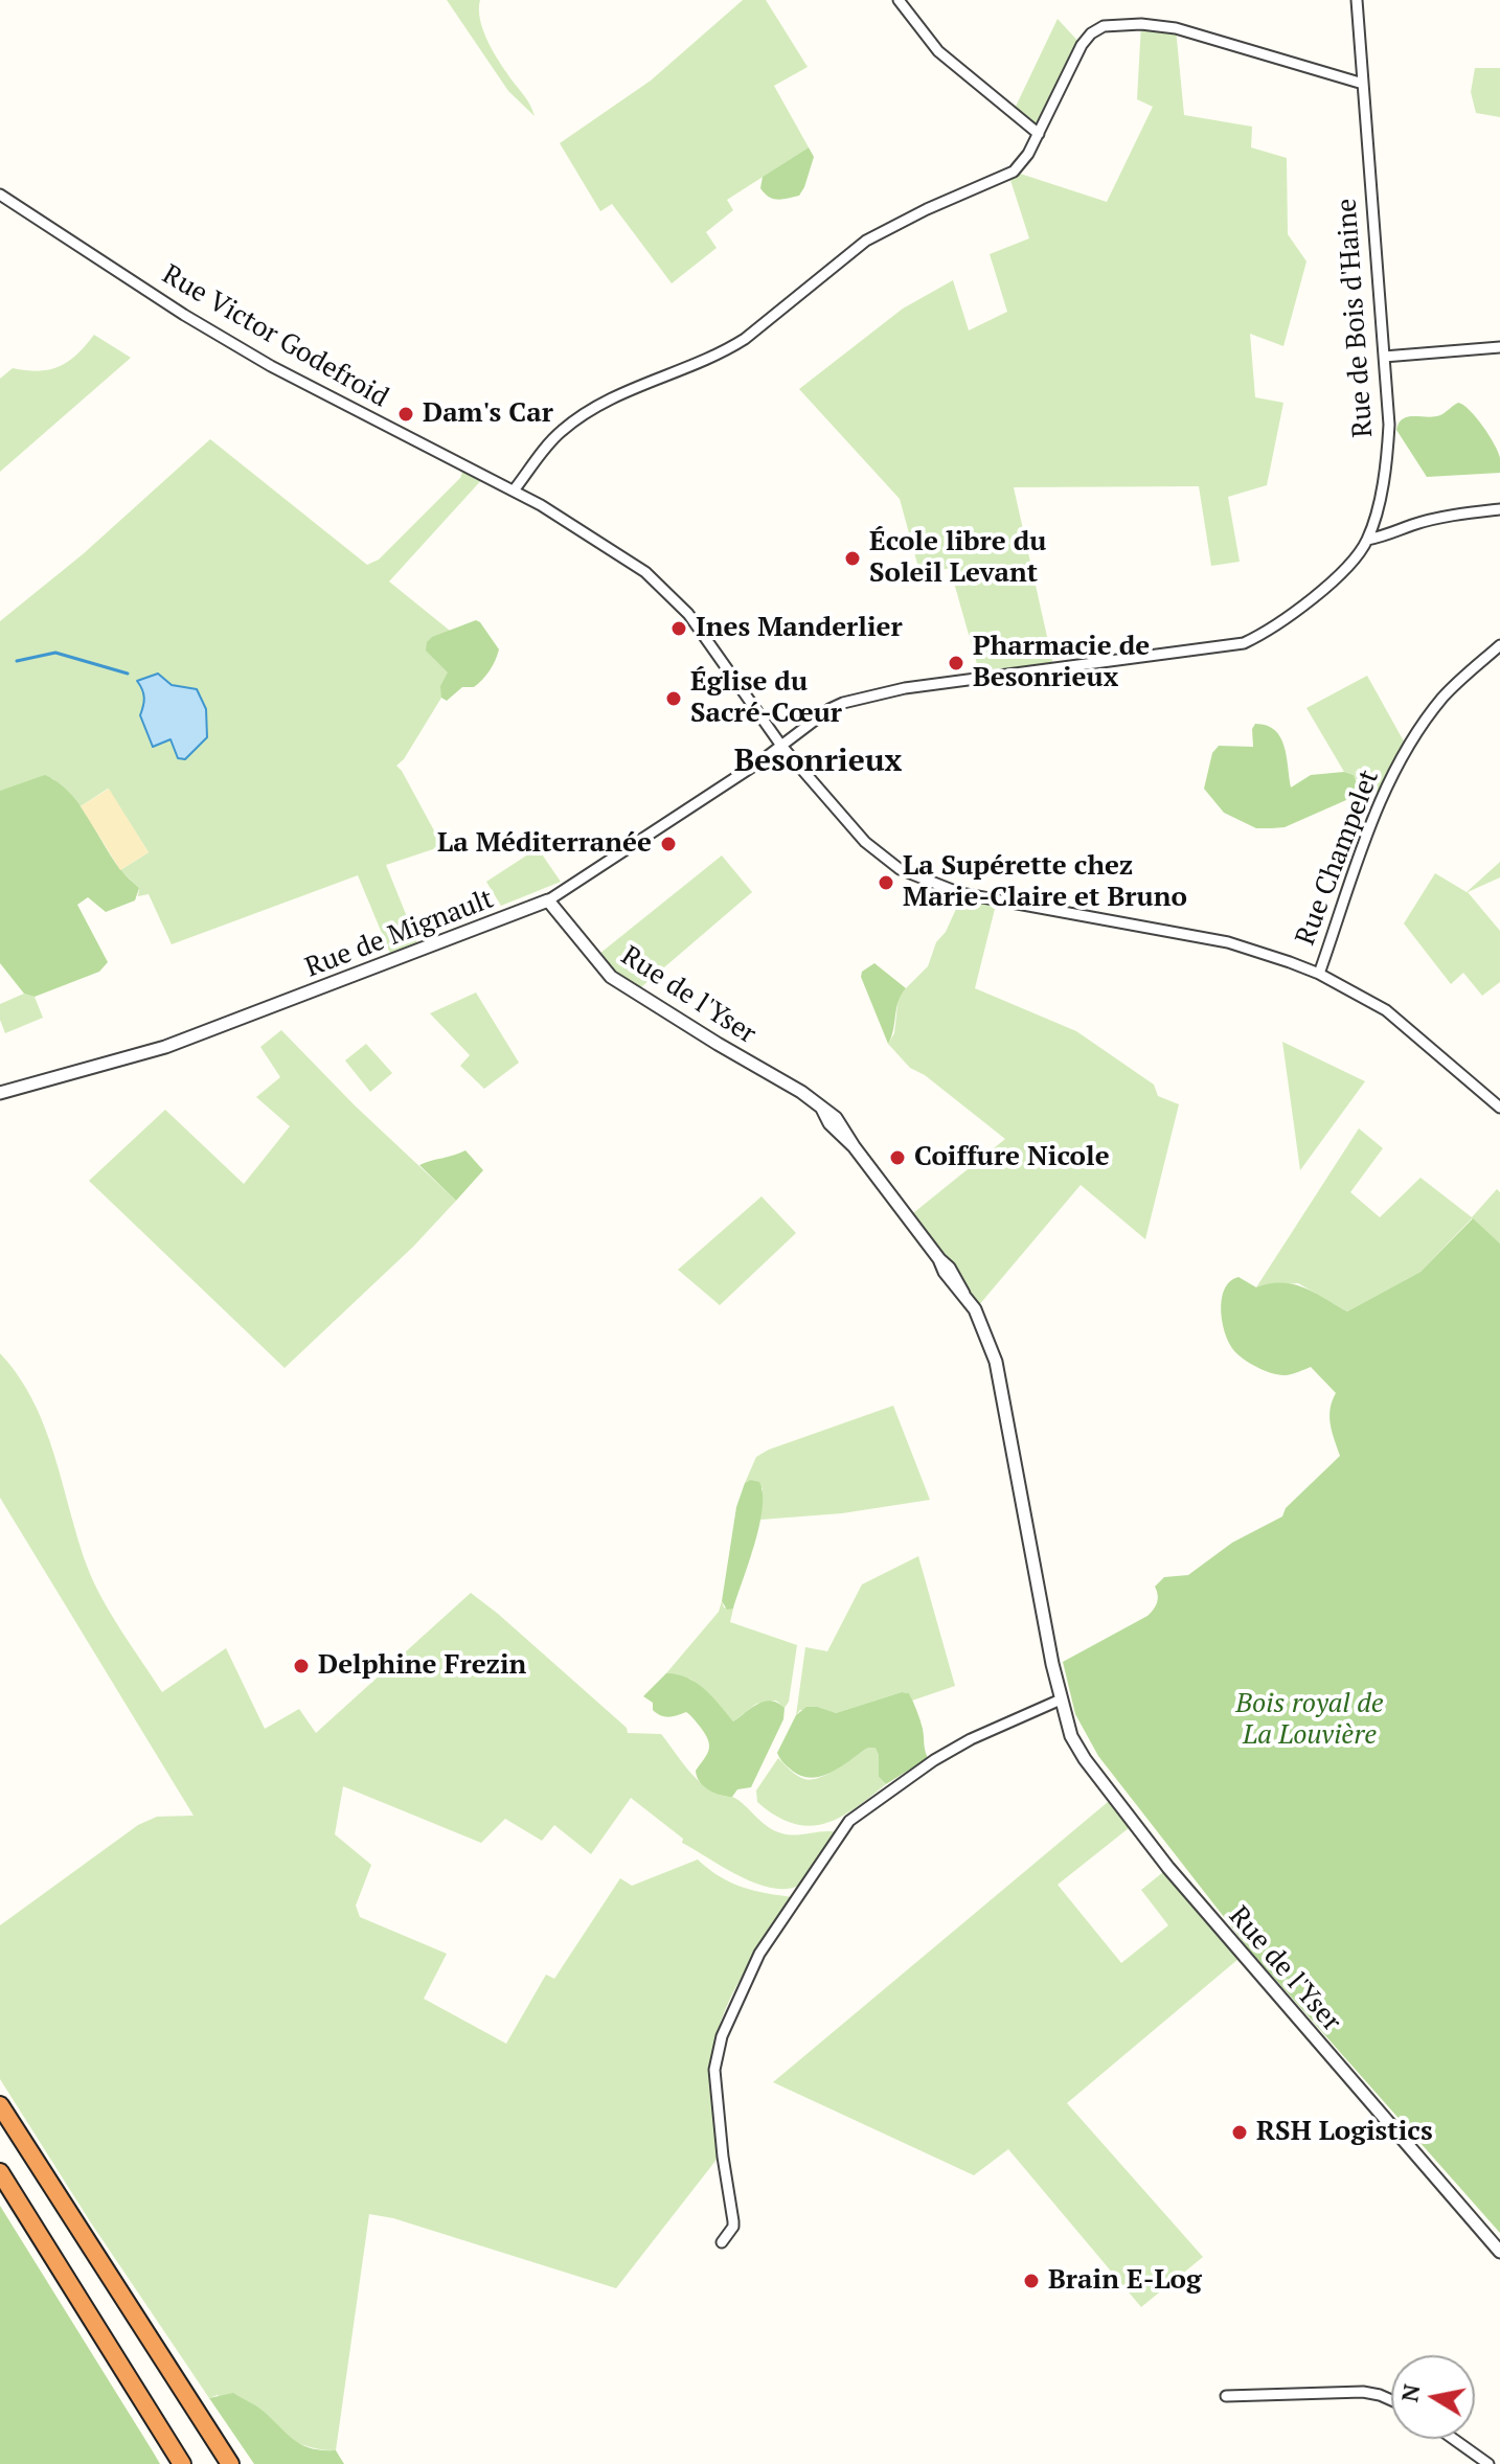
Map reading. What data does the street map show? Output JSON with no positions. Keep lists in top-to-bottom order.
{
  "streets": {
    "street": [
      "Rue de Bois d'Haine",
      "Rue Victor Godefroid",
      "Rue Champelet",
      "Rue de Mignault",
      "Rue de l'Yser"
    ]
  },
  "crossings": [
    ["Rue de Bois d'Haine", "Rue Victor Godefroid"],
    ["Rue de Bois d'Haine", "Rue de Mignault"],
    ["Rue Victor Godefroid", "Rue Champelet"],
    ["Rue Victor Godefroid", "Rue de Mignault"],
    ["Rue de Mignault", "Rue de l'Yser"]
  ],
  "districts": ["Besonrieux"],
  "parks": ["Bois royal de La Louvière"],
  "places": [
    "Dam's Car",
    "École libre du Soleil Levant",
    "Ines Manderlier",
    "Pharmacie de Besonrieux",
    "Église du Sacré-Cœur",
    "La Méditerranée",
    "La Supérette chez Marie-Claire et Bruno",
    "Coiffure Nicole",
    "Delphine Frezin",
    "RSH Logistics",
    "Brain E-Log"
  ],
  "north": "left"
}
